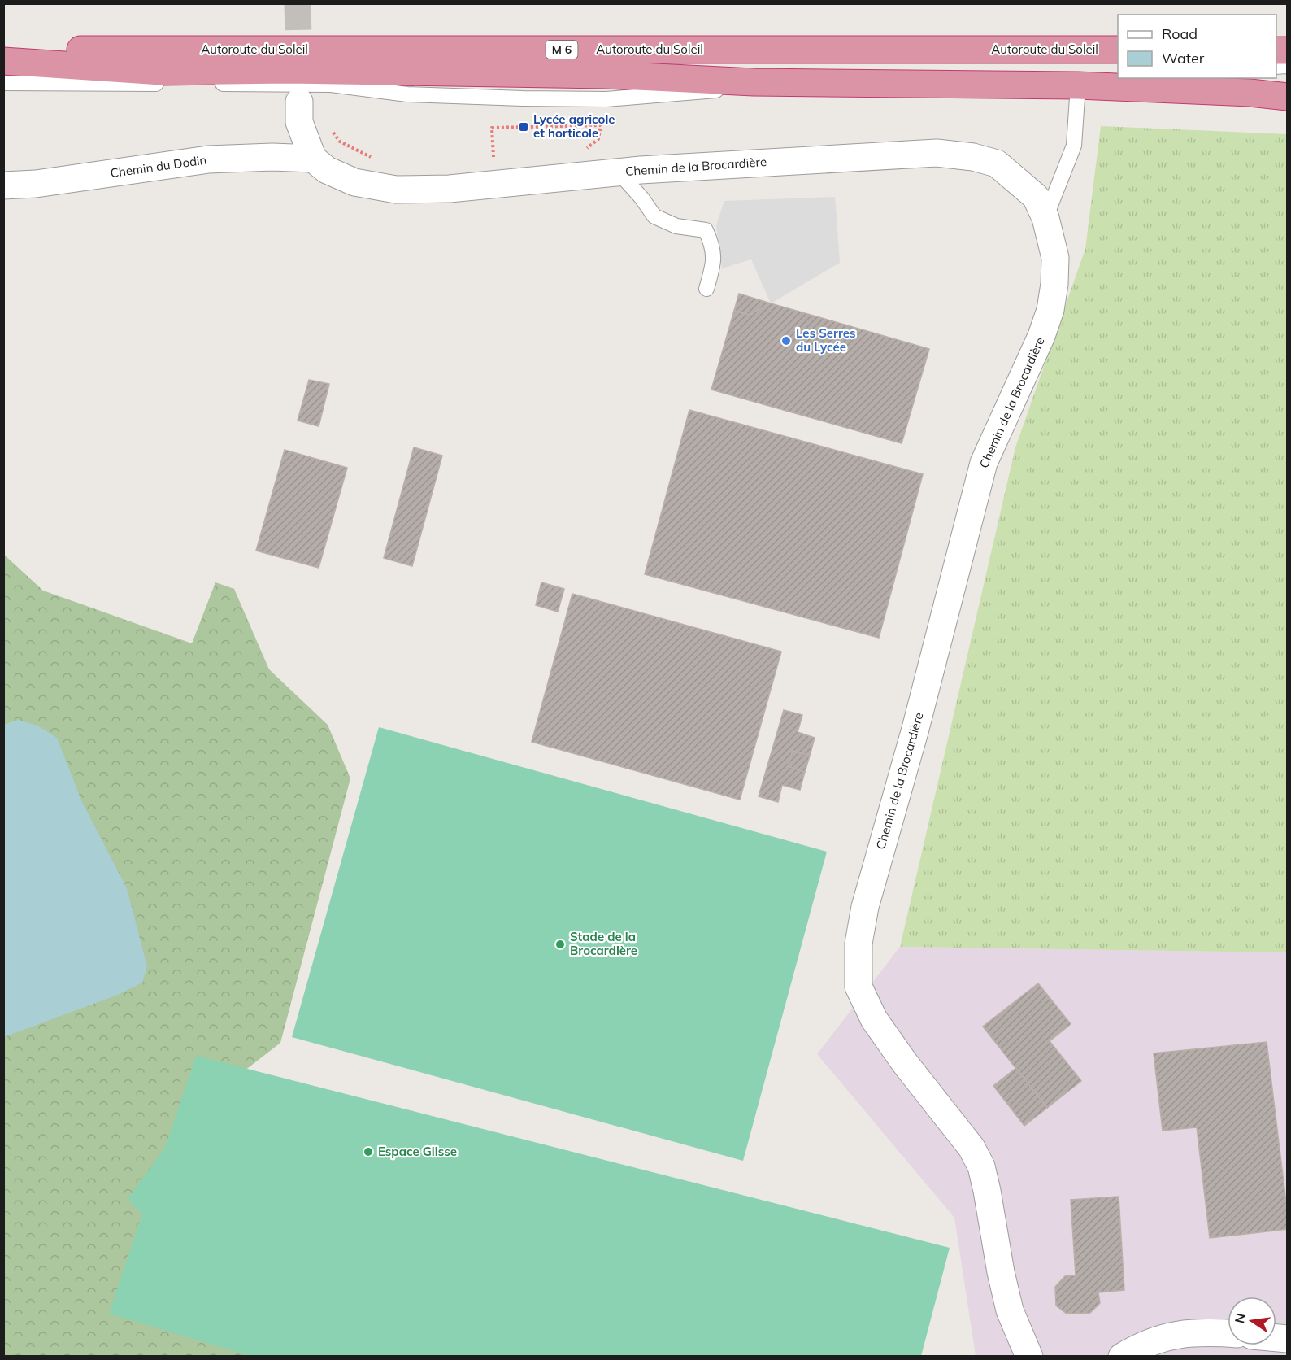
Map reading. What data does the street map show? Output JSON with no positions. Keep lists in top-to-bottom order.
{
  "streets": {
    "highway": ["Autoroute du Soleil", "M 6"],
    "street": ["Chemin du Dodin", "Chemin de la Brocardière"]
  },
  "crossings": [
    ["Chemin du Dodin", "Chemin de la Brocardière"]
  ],
  "places": {
    "transit": ["Lycée agricole et horticole"],
    "other": ["Les Serres du Lycée", "Stade de la Brocardière", "Espace Glisse"]
  },
  "legend": ["Road", "Water"],
  "north": "left"
}
